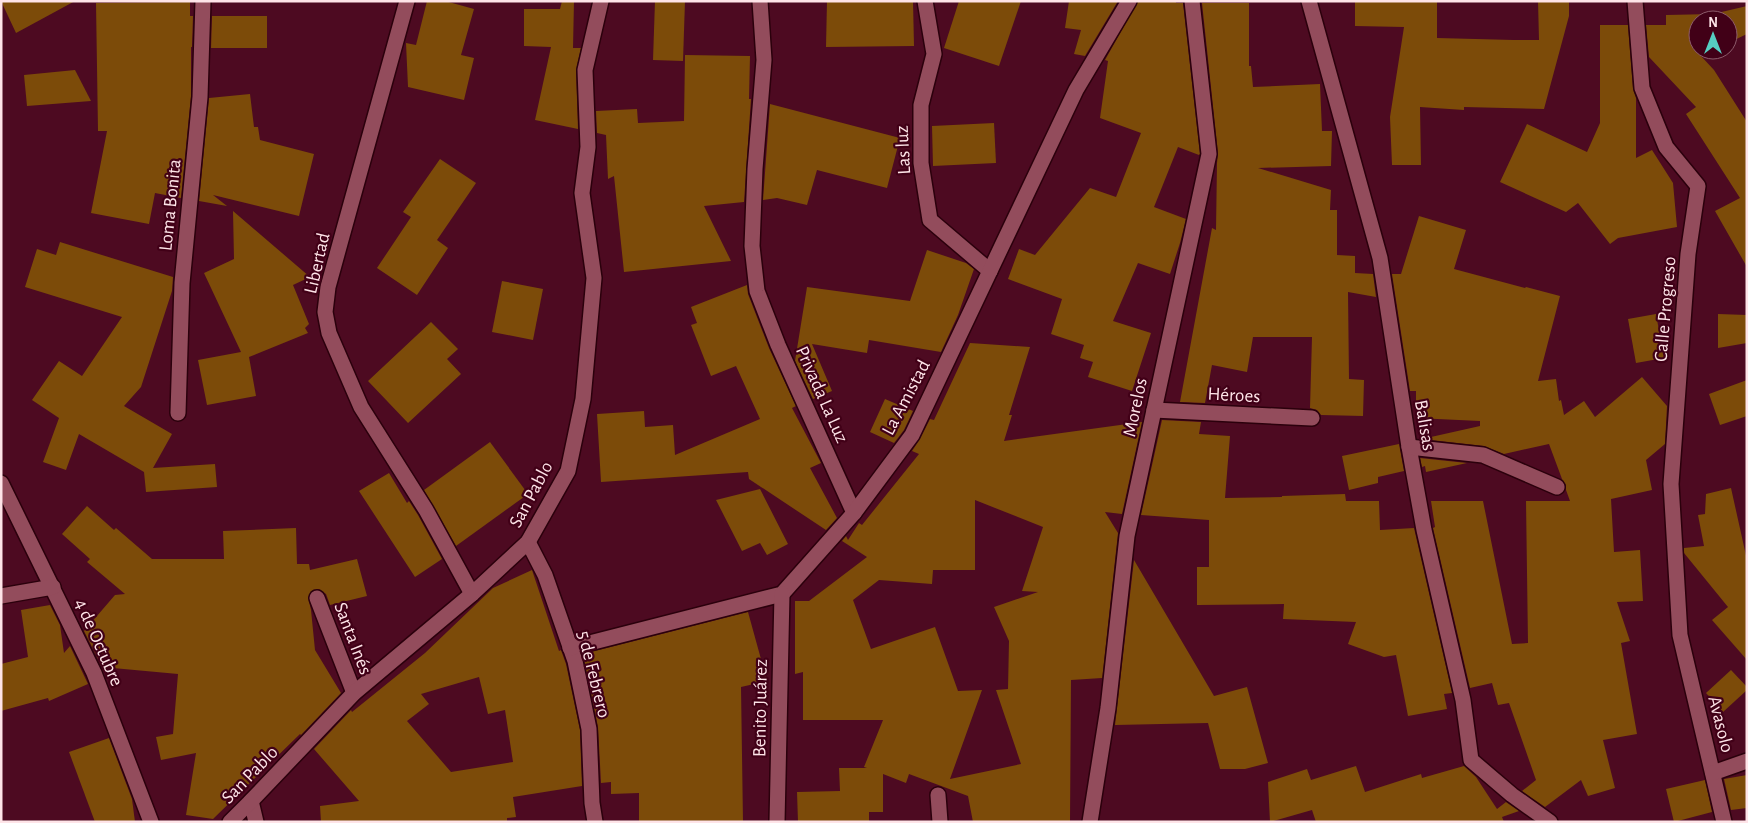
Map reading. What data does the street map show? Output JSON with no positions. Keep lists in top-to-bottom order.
{
  "streets": {
    "street": [
      "Las luz",
      "Loma Bonita",
      "Libertad",
      "Calle Progreso",
      "Privada La Luz",
      "Héroes",
      "La Amistad",
      "Morelos",
      "Balisas",
      "San Pablo",
      "Santa Inés",
      "4 de Octubre",
      "5 de Febrero",
      "Benito Juárez",
      "Avasolo"
    ]
  },
  "crossings": [
    ["Las luz", "La Amistad"],
    ["Libertad", "San Pablo"],
    ["Calle Progreso", "Avasolo"],
    ["Privada La Luz", "La Amistad"],
    ["Héroes", "Morelos"],
    ["La Amistad", "Benito Juárez"],
    ["San Pablo", "Santa Inés"],
    ["San Pablo", "5 de Febrero"]
  ],
  "north": "top"
}
